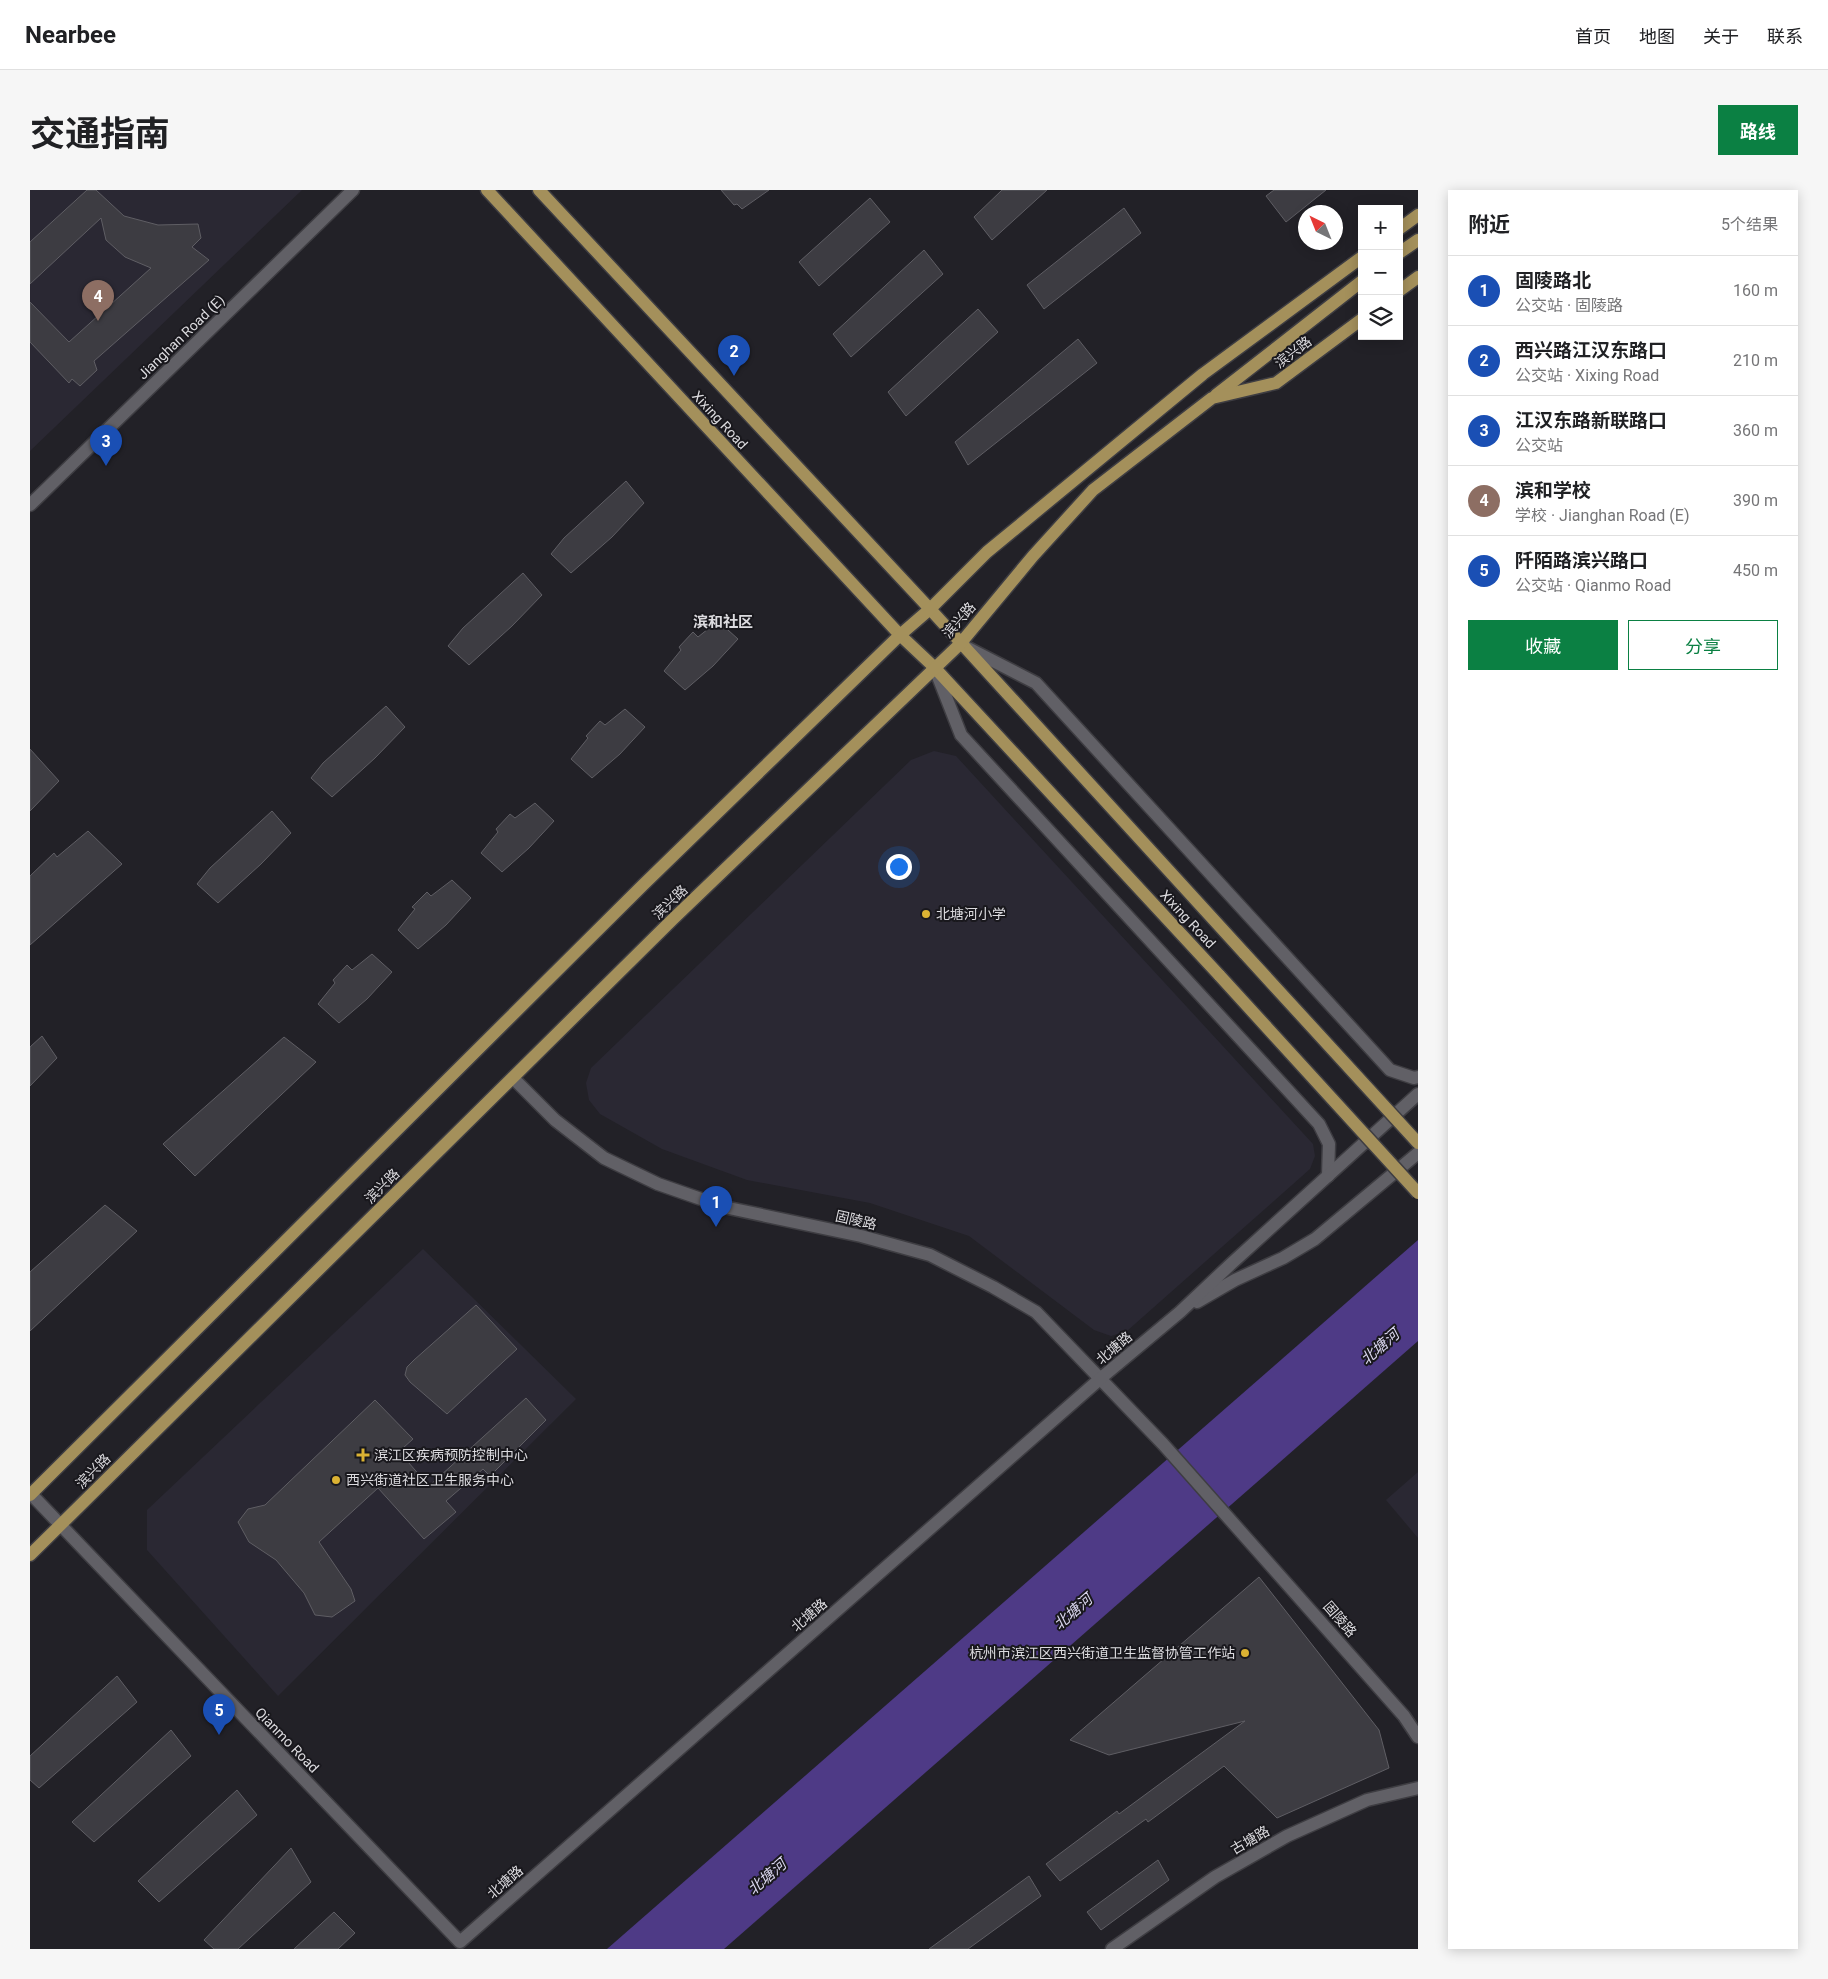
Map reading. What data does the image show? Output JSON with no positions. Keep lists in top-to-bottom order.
{
  "streets": {
    "main road": ["滨兴路", "Xixing Road"],
    "street": [
      "Jianghan Road (E)",
      "固陵路",
      "北塘路",
      "Qianmo Road",
      "古塘路"
    ]
  },
  "crossings": [
    ["滨兴路", "Xixing Road"],
    ["滨兴路", "固陵路"],
    ["滨兴路", "Qianmo Road"],
    ["Xixing Road", "北塘路"],
    ["固陵路", "北塘路"],
    ["北塘路", "Qianmo Road"]
  ],
  "districts": ["滨和社区"],
  "water": ["北塘河"],
  "places": {
    "other": ["北塘河小学", "西兴街道社区卫生服务中心", "杭州市滨江区西兴街道卫生监督协管工作站"],
    "health": ["滨江区疾病预防控制中心"]
  },
  "north": "top left",
  "page": {
    "header": "Nearbee",
    "nav": [
      "首页",
      "地图",
      "关于",
      "联系"
    ],
    "title": "交通指南",
    "buttons": [
      "路线",
      ["收藏", "分享"]
    ],
    "heading": ["附近", "5个结果"],
    "map_buttons": ["+", "−"],
    "list": [
      {
        "mark": "1",
        "name": "固陵路北",
        "note": "公交站 · 固陵路",
        "value": "160 m"
      },
      {
        "mark": "2",
        "name": "西兴路江汉东路口",
        "note": "公交站 · Xixing Road",
        "value": "210 m"
      },
      {
        "mark": "3",
        "name": "江汉东路新联路口",
        "note": "公交站",
        "value": "360 m"
      },
      {
        "mark": "4",
        "name": "滨和学校",
        "note": "学校 · Jianghan Road (E)",
        "value": "390 m"
      },
      {
        "mark": "5",
        "name": "阡陌路滨兴路口",
        "note": "公交站 · Qianmo Road",
        "value": "450 m"
      }
    ],
    "pins": [
      "4",
      "2",
      "3",
      "1",
      "5"
    ]
  }
}
